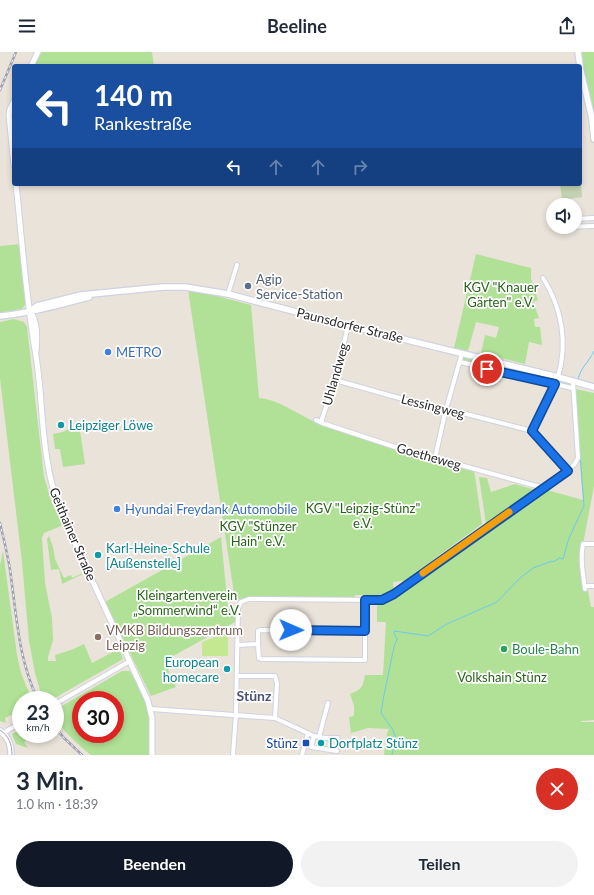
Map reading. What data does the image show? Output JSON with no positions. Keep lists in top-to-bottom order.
{
  "streets": {
    "main road": ["Paunsdorfer Straße"],
    "street": [
      "Uhlandweg",
      "Lessingweg",
      "Goetheweg",
      "Geithainer Straße"
    ]
  },
  "crossings": [
    ["Paunsdorfer Straße", "Uhlandweg"],
    ["Paunsdorfer Straße", "Geithainer Straße"],
    ["Uhlandweg", "Lessingweg"],
    ["Uhlandweg", "Goetheweg"]
  ],
  "districts": ["Stünz"],
  "parks": [
    "KGV \"Knauer Gärten\" e.V.",
    "KGV \"Leipzig-Stünz\" e.V.",
    "KGV \"Stünzer Hain\" e.V.",
    "Kleingartenverein „Sommerwind“ e.V.",
    "Volkshain Stünz"
  ],
  "places": {
    "other": [
      "Agip Service-Station",
      "METRO",
      "Leipziger Löwe",
      "Hyundai Freydank Automobile",
      "Karl-Heine-Schule [Außenstelle]",
      "VMKB Bildungszentrum Leipzig",
      "Boule-Bahn",
      "European homecare",
      "Dorfplatz Stünz"
    ],
    "transit": ["Stünz"]
  },
  "page": {
    "header": "Beeline",
    "turn": ["140 m", "Rankestraße"],
    "speed": "23 km/h",
    "limit": "30",
    "heading": ["3 Min.", "1.0 km · 18:39"],
    "buttons": ["Beenden", "Teilen"]
  }
}
